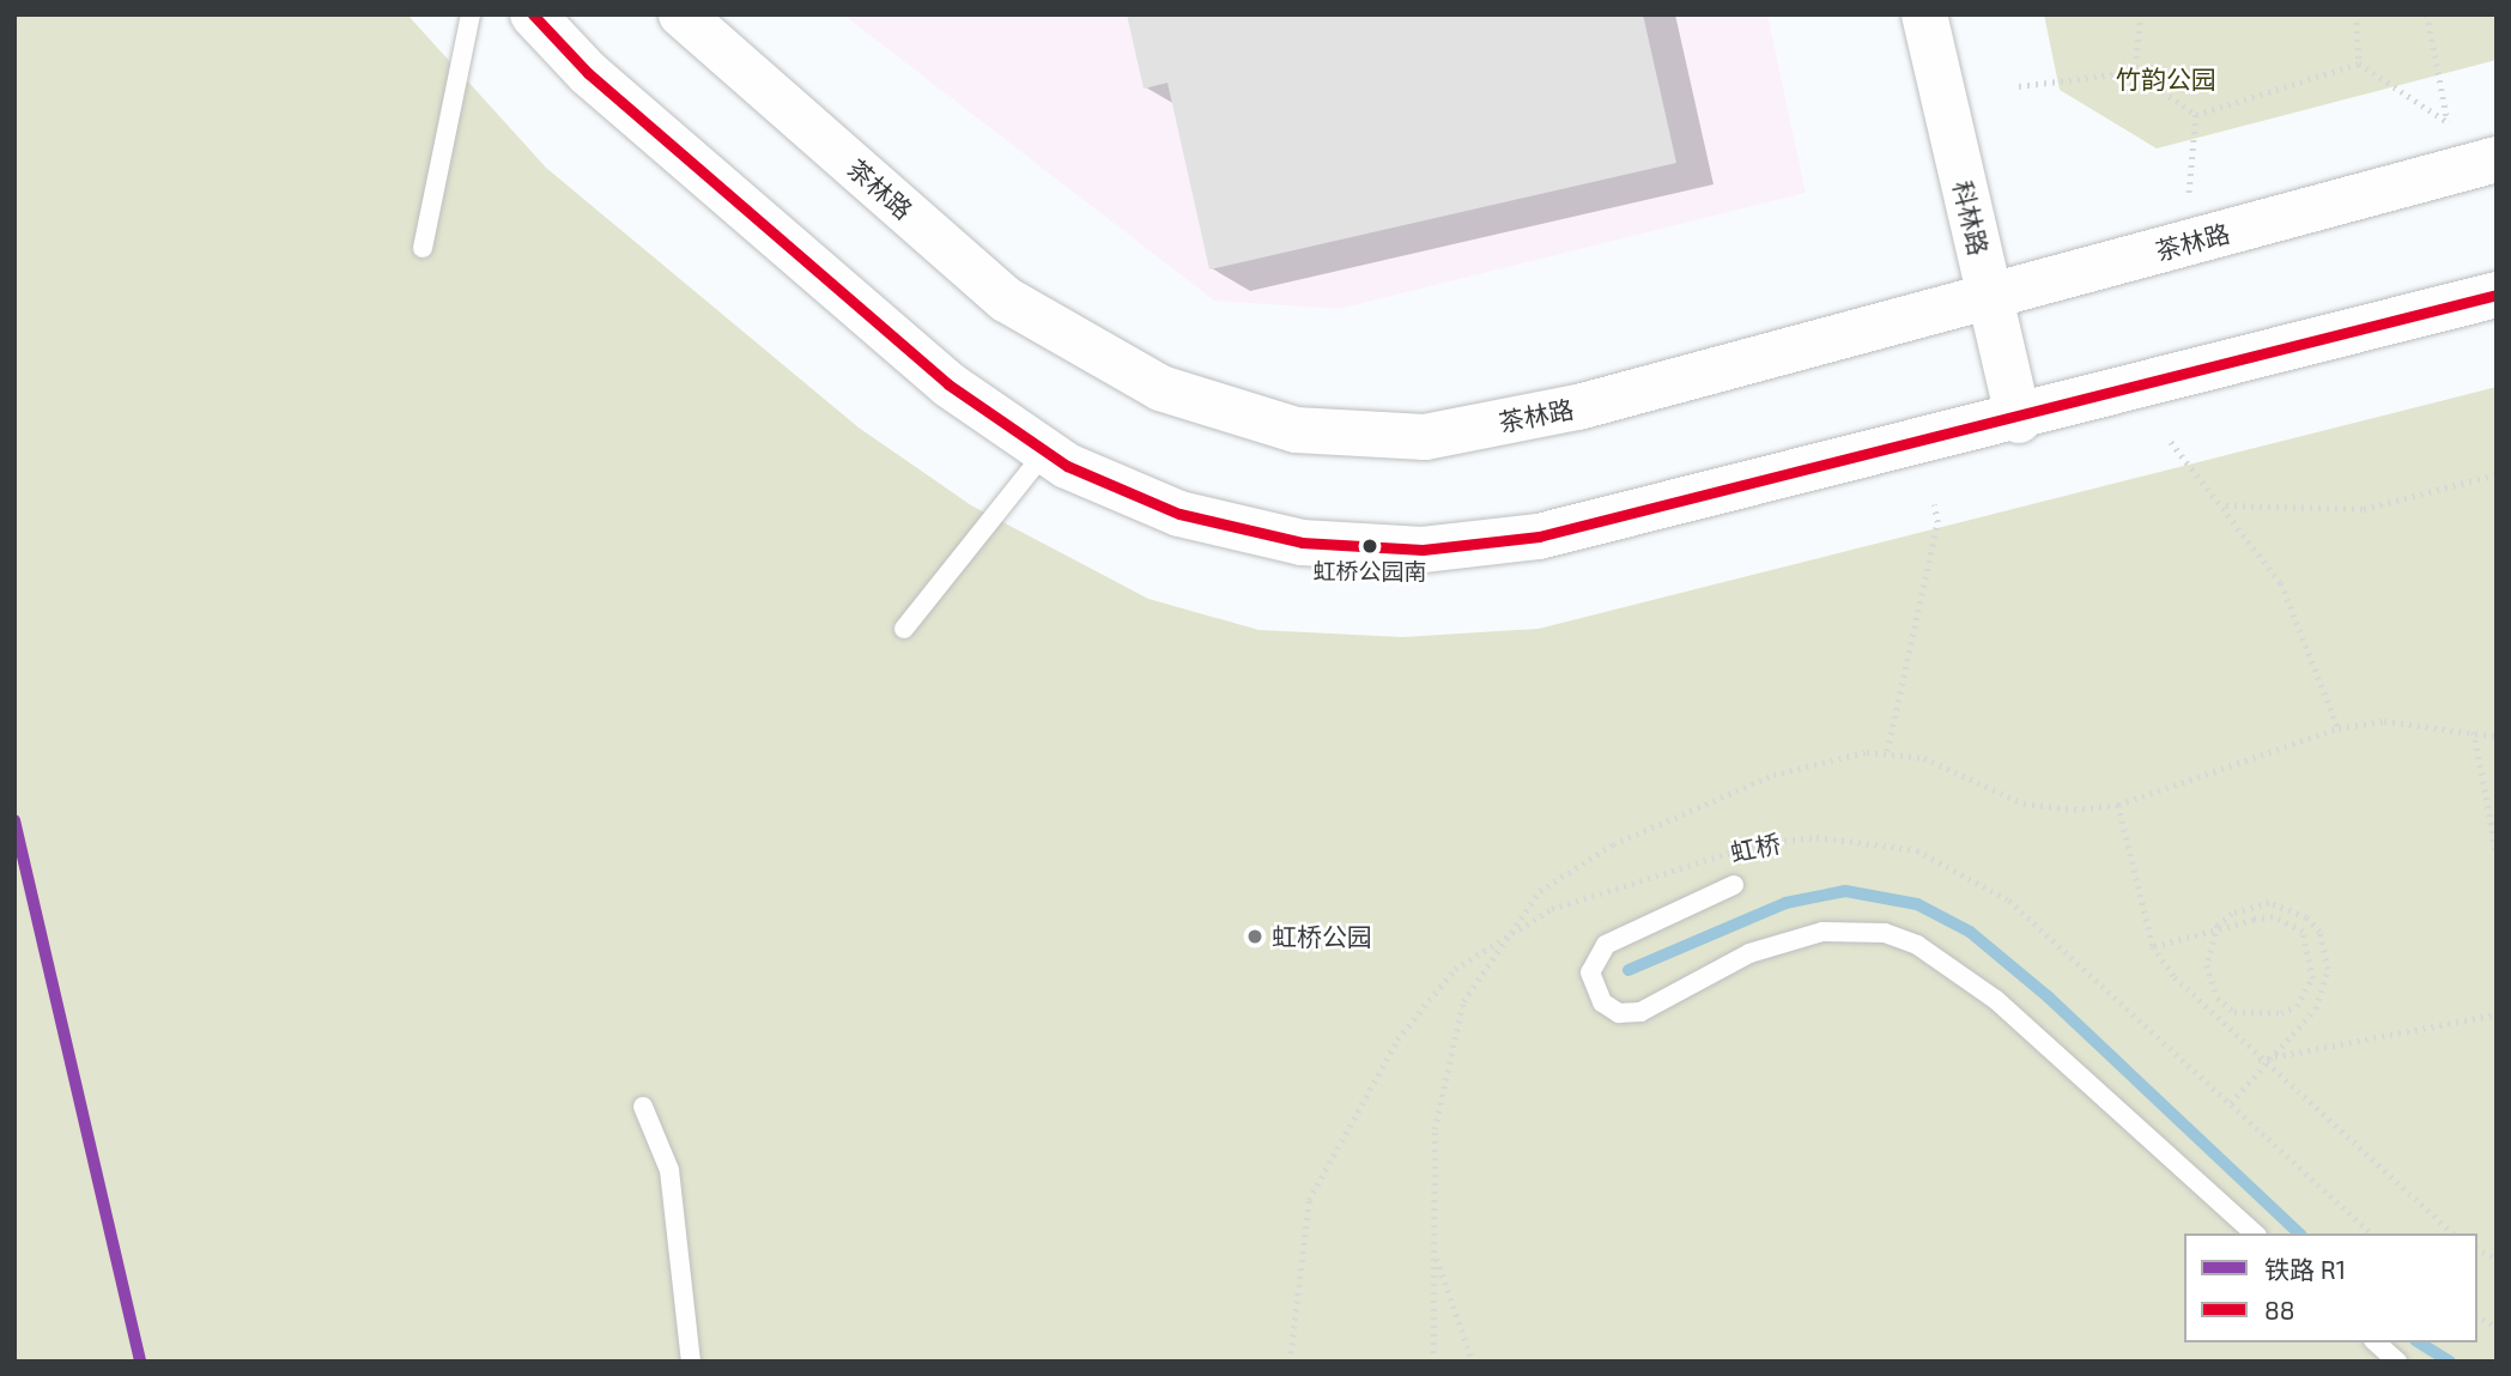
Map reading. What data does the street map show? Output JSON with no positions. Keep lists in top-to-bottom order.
{
  "streets": {
    "street": ["茶林路", "科林路"],
    "path": ["虹桥"]
  },
  "crossings": [
    ["茶林路", "科林路"]
  ],
  "parks": ["竹韵公园"],
  "places": ["虹桥公园南", "虹桥公园"],
  "lines": ["transit line 88", "rail line R1"],
  "legend": ["铁路 R1", "88"]
}
